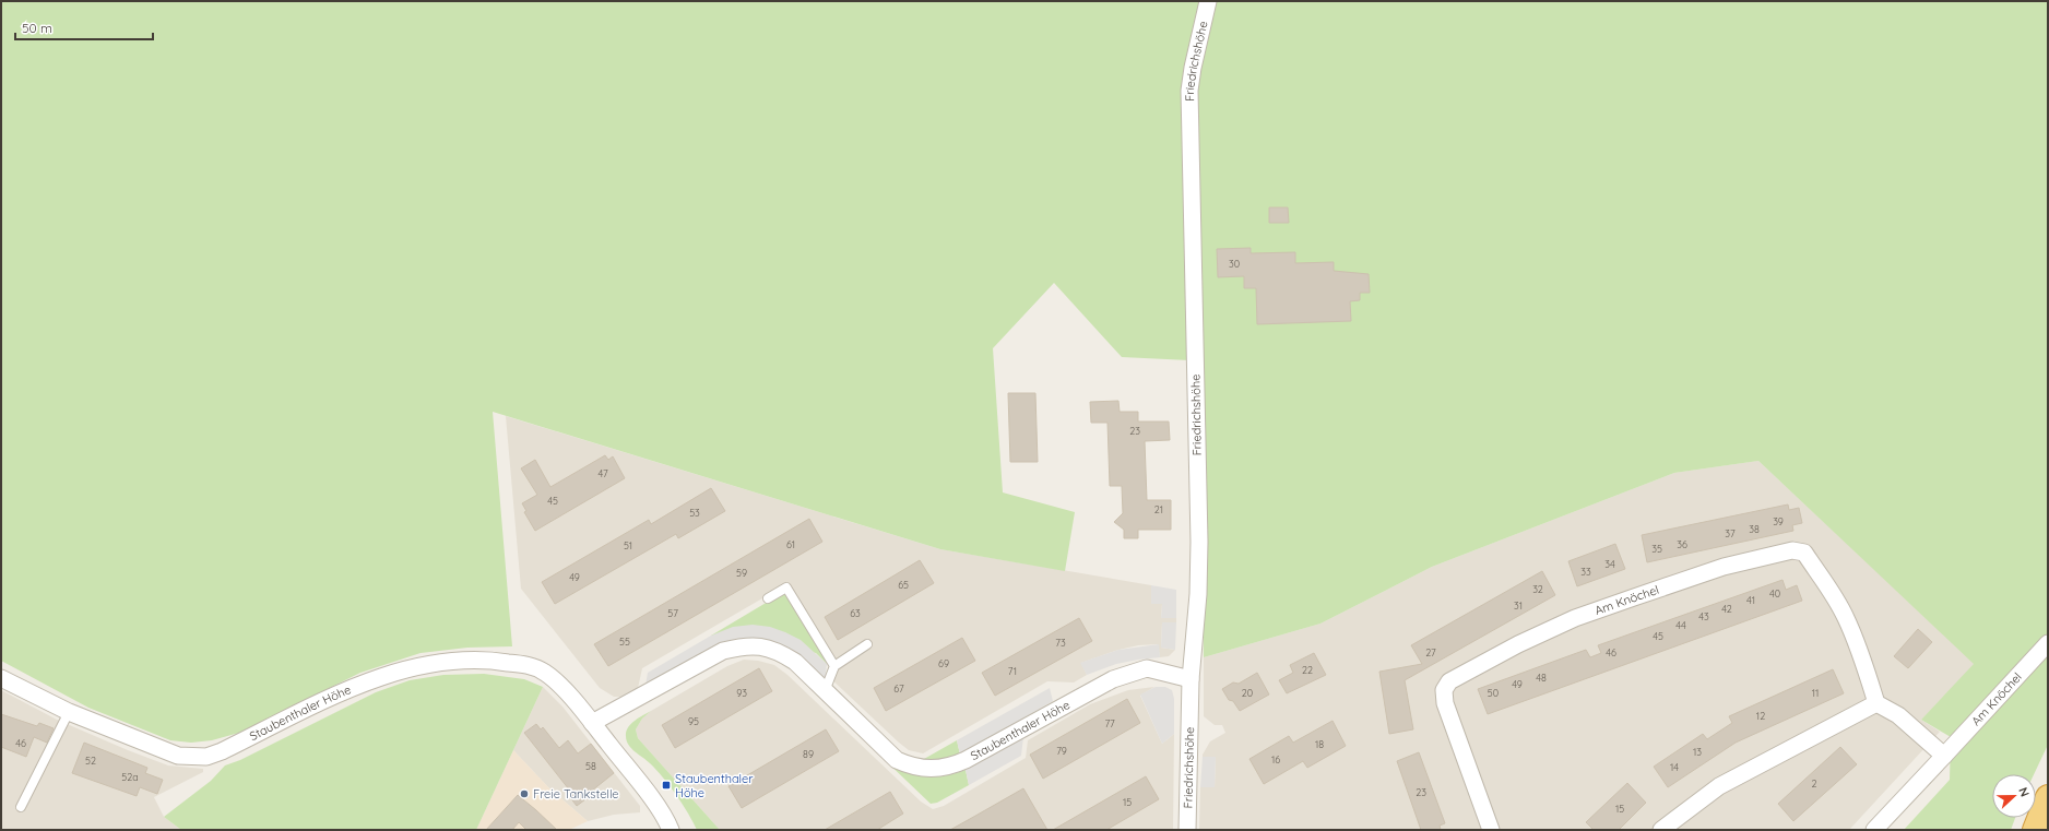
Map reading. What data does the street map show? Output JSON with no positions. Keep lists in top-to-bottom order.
{
  "streets": {
    "street": ["Friedrichshöhe", "Am Knöchel", "Staubenthaler Höhe"]
  },
  "crossings": [
    ["Friedrichshöhe", "Staubenthaler Höhe"]
  ],
  "places": {
    "transit": ["Staubenthaler Höhe"],
    "other": ["Freie Tankstelle"]
  },
  "house_numbers": [
    "30",
    "23",
    "47",
    "45",
    "21",
    "53",
    "39",
    "38",
    "37",
    "61",
    "36",
    "51",
    "35",
    "34",
    "33",
    "59",
    "49",
    "65",
    "32",
    "40",
    "41",
    "31",
    "42",
    "57",
    "63",
    "43",
    "44",
    "45",
    "55",
    "73",
    "27",
    "46",
    "69",
    "22",
    "71",
    "48",
    "49",
    "67",
    "93",
    "20",
    "50",
    "11",
    "12",
    "95",
    "77",
    "46",
    "18",
    "79",
    "13",
    "89",
    "16",
    "52",
    "58",
    "14",
    "52a",
    "2",
    "23",
    "15",
    "15"
  ],
  "scale_bar": "50 m",
  "north": "right"
}
